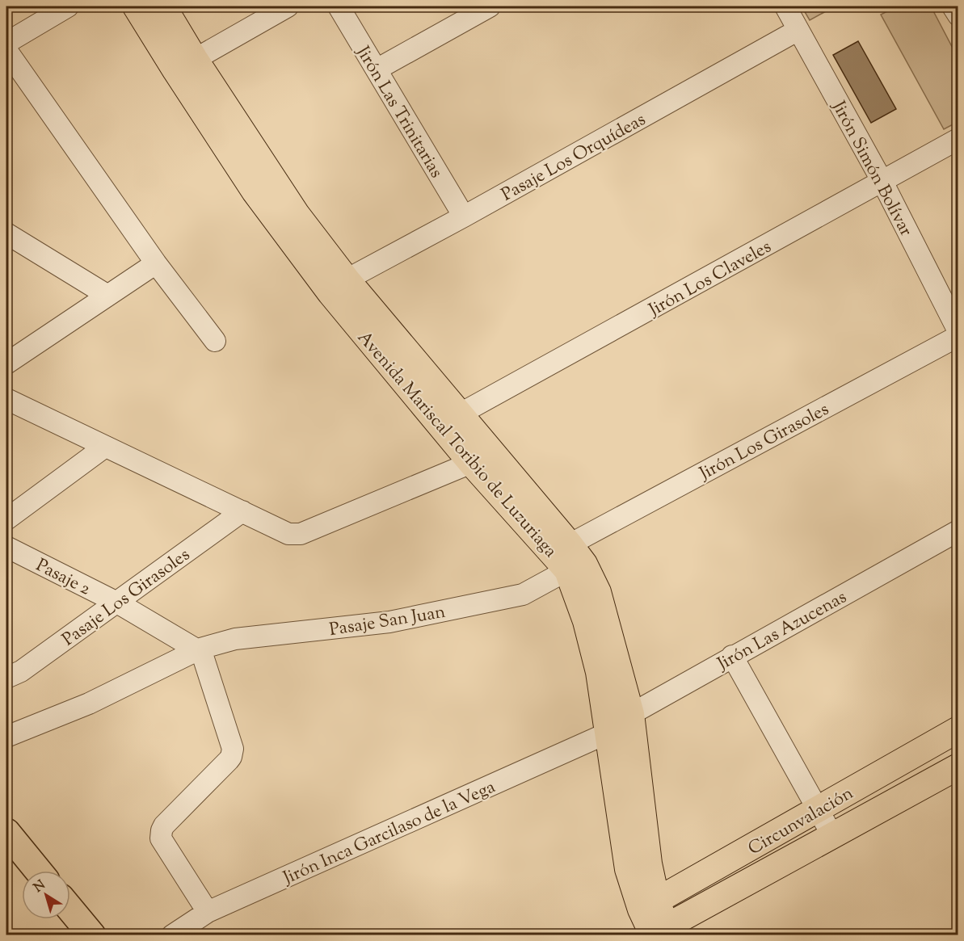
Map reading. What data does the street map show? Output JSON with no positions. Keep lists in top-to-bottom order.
{
  "streets": {
    "main road": ["Avenida Mariscal Toribio de Luzuriaga", "Circunvalación"],
    "street": [
      "Jirón Las Trinitarias",
      "Pasaje Los Orquídeas",
      "Jirón Simón Bolívar",
      "Jirón Los Claveles",
      "Jirón Los Girasoles",
      "Pasaje 2",
      "Pasaje Los Girasoles",
      "Pasaje San Juan",
      "Jirón Las Azucenas",
      "Jirón Inca Garcilaso de la Vega"
    ]
  },
  "crossings": [
    ["Jirón Las Trinitarias", "Pasaje Los Orquídeas"],
    ["Pasaje Los Orquídeas", "Jirón Simón Bolívar"],
    ["Pasaje Los Orquídeas", "Avenida Mariscal Toribio de Luzuriaga"],
    ["Jirón Simón Bolívar", "Jirón Los Claveles"],
    ["Jirón Los Claveles", "Avenida Mariscal Toribio de Luzuriaga"],
    ["Jirón Los Girasoles", "Avenida Mariscal Toribio de Luzuriaga"],
    ["Avenida Mariscal Toribio de Luzuriaga", "Pasaje San Juan"],
    ["Avenida Mariscal Toribio de Luzuriaga", "Jirón Las Azucenas"],
    ["Avenida Mariscal Toribio de Luzuriaga", "Circunvalación"],
    ["Avenida Mariscal Toribio de Luzuriaga", "Jirón Inca Garcilaso de la Vega"],
    ["Pasaje 2", "Pasaje Los Girasoles"],
    ["Pasaje 2", "Pasaje San Juan"],
    ["Jirón Las Azucenas", "Jirón Inca Garcilaso de la Vega"]
  ],
  "north": "top left"
}
